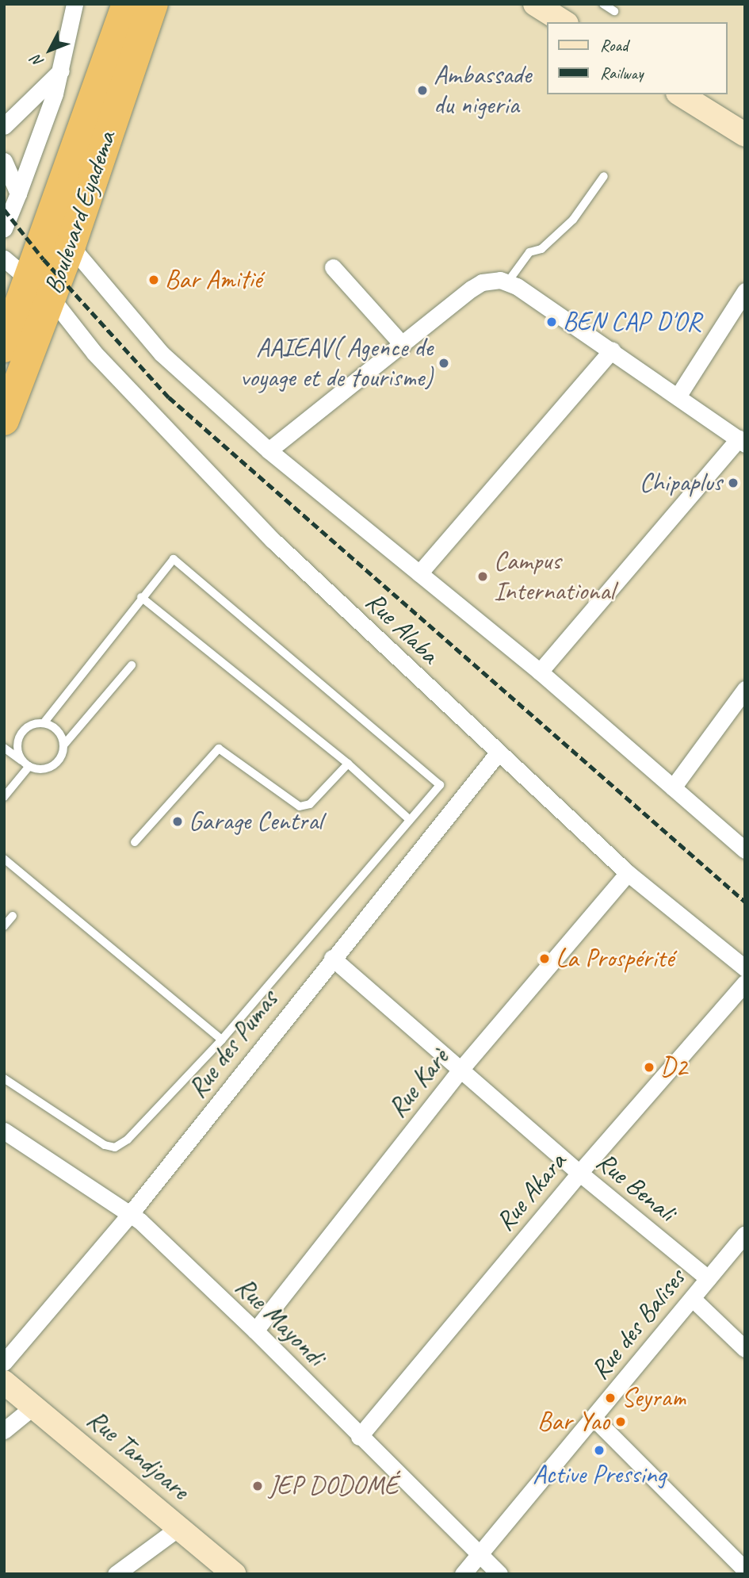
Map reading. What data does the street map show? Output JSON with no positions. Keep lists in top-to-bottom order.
{
  "streets": {
    "highway": ["Boulevard Eyadema"],
    "street": [
      "Rue Alaba",
      "Rue des Pumas",
      "Rue Karè",
      "Rue Benali",
      "Rue Akara",
      "Rue Mayondi",
      "Rue des Balises",
      "Rue Tandjoare"
    ]
  },
  "crossings": [
    ["Boulevard Eyadema", "Rue Alaba"],
    ["Rue Alaba", "Rue des Pumas"],
    ["Rue Alaba", "Rue Karè"],
    ["Rue des Pumas", "Rue Benali"],
    ["Rue des Pumas", "Rue Mayondi"],
    ["Rue Karè", "Rue Benali"],
    ["Rue Karè", "Rue Mayondi"],
    ["Rue Benali", "Rue Akara"],
    ["Rue Benali", "Rue des Balises"],
    ["Rue Akara", "Rue Mayondi"],
    ["Rue Mayondi", "Rue des Balises"]
  ],
  "places": [
    "Ambassade du nigeria",
    "Bar Amitié",
    "BEN CAP D'OR",
    "AAIEAV( Agence de voyage et de tourisme)",
    "Chipaplus",
    "Campus International",
    "Garage Central",
    "La Prospérité",
    "D2",
    "Seyram",
    "Bar Yao",
    "Active Pressing",
    "JEP DODOMÉ"
  ],
  "legend": ["Road", "Railway"],
  "north": "bottom left"
}
